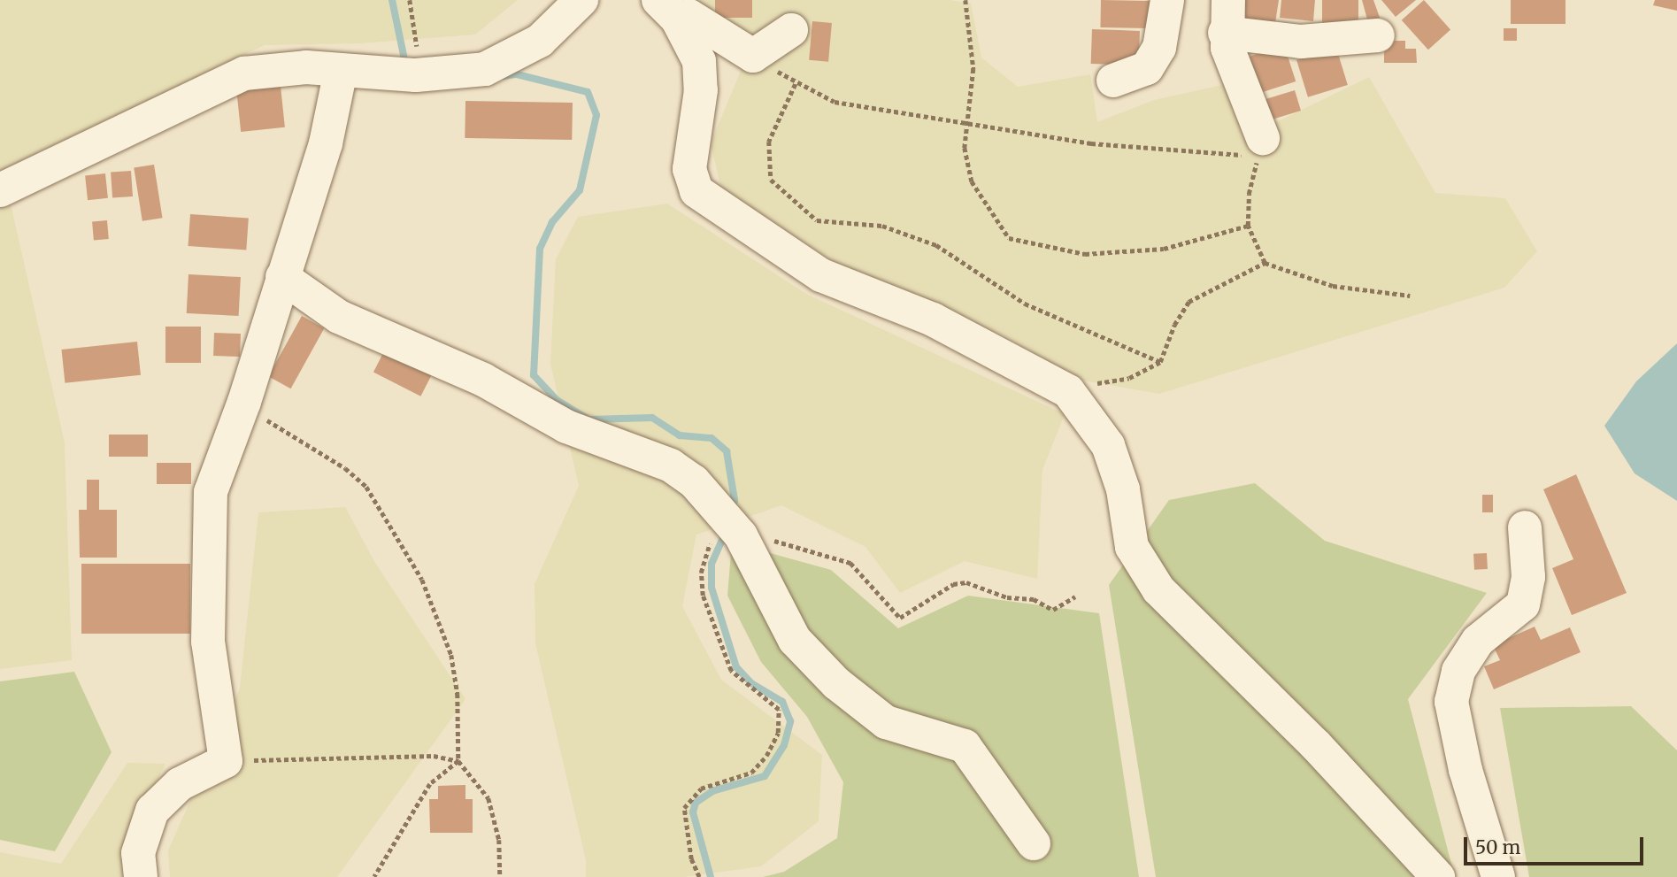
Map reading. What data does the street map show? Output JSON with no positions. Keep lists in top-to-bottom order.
{
  "scale_bar": "50 m"
}
